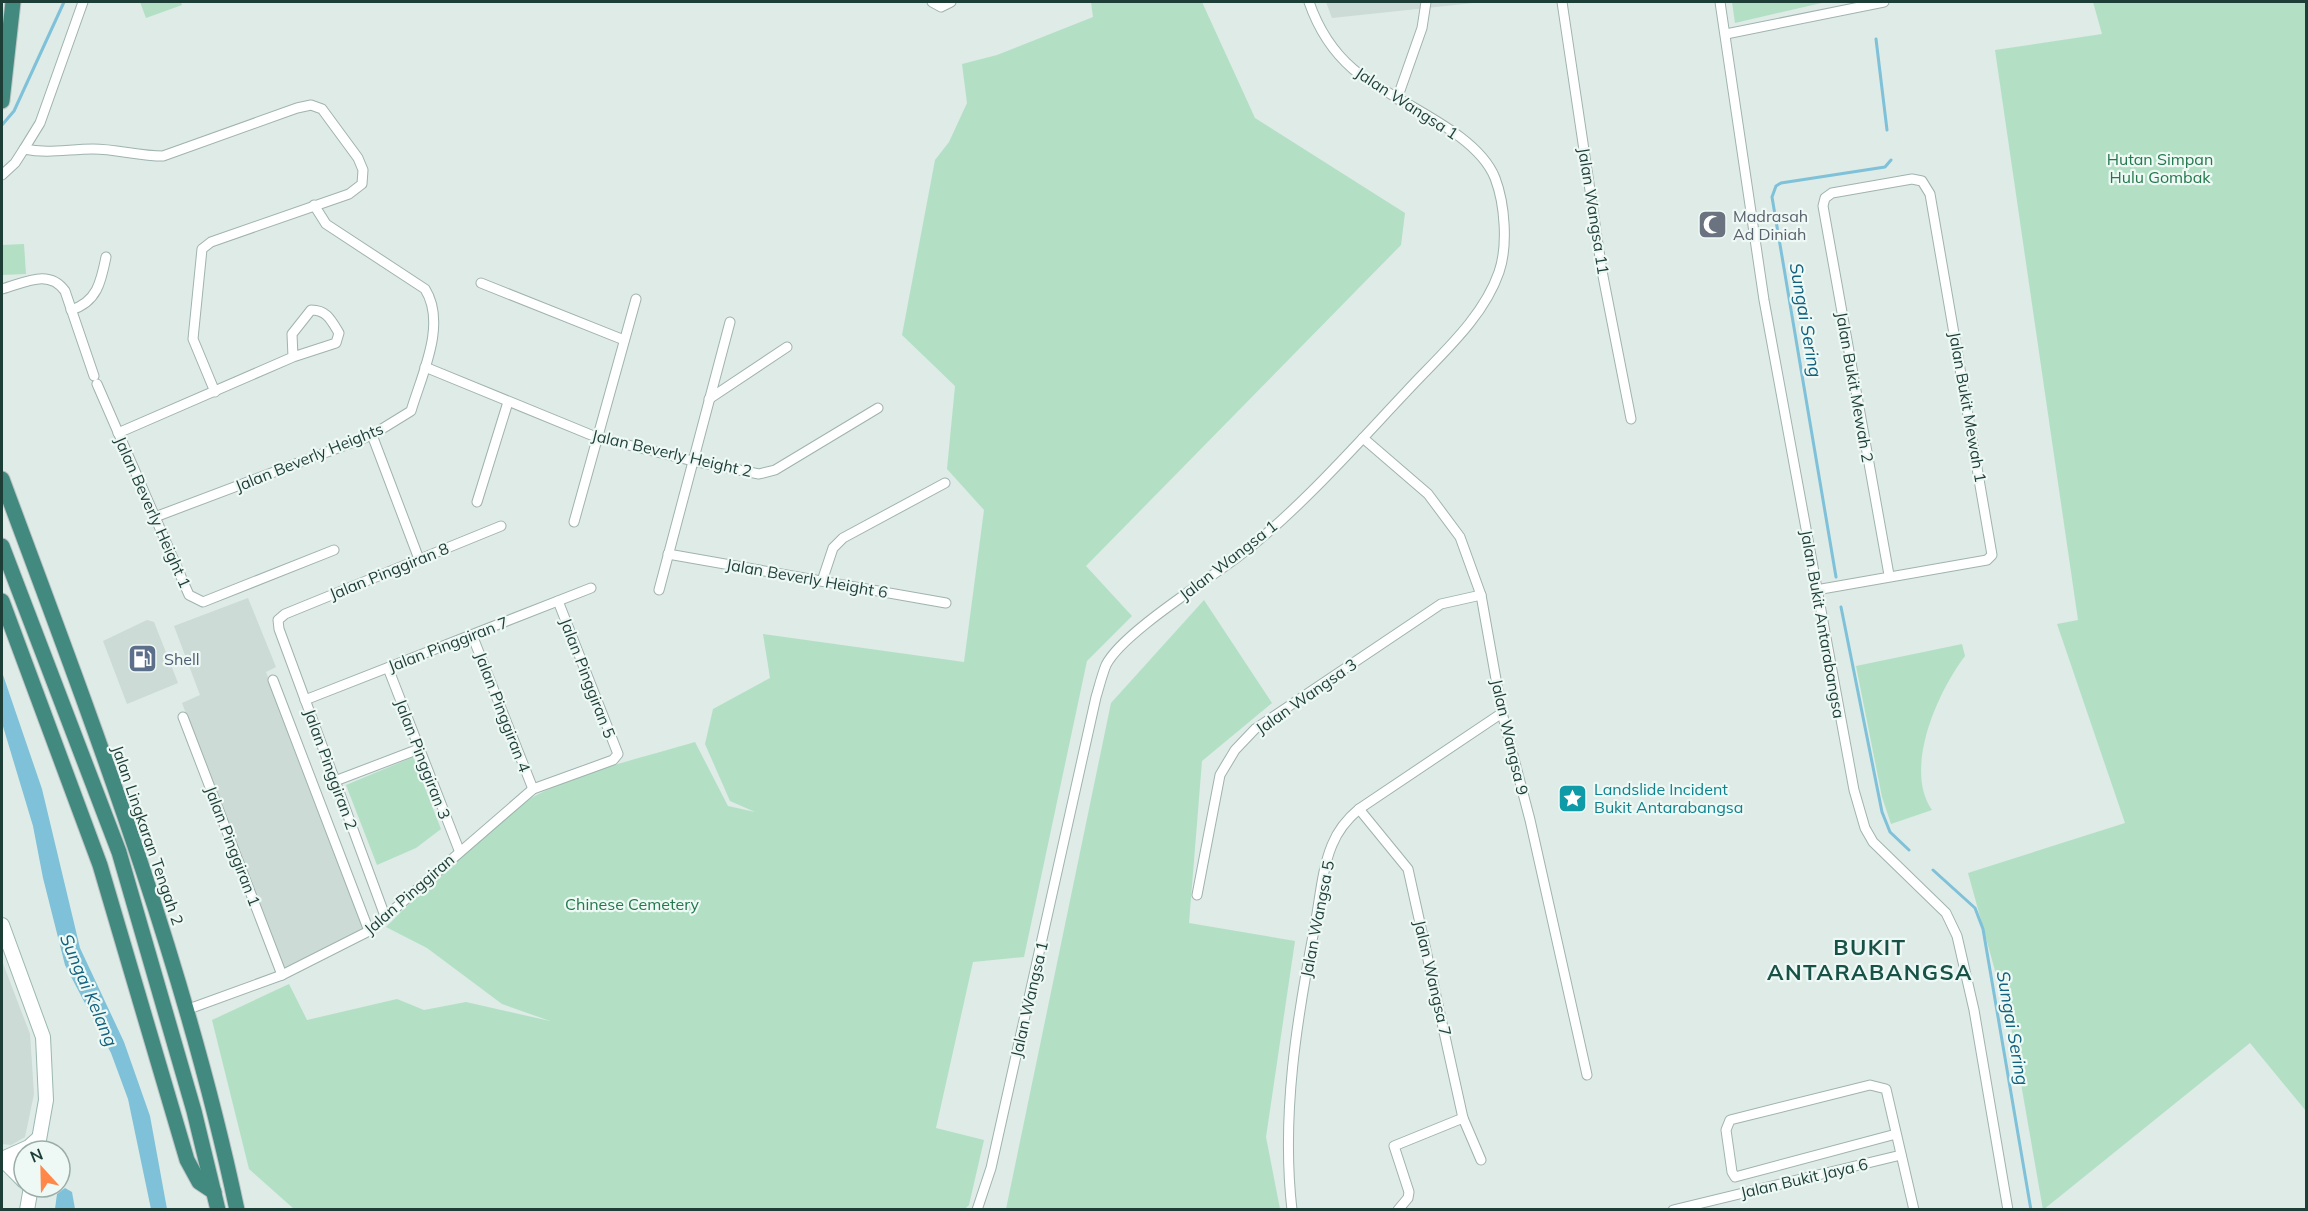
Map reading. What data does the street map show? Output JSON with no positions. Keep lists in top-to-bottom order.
{
  "streets": {
    "highway": ["Jalan Lingkaran Tengah 2"],
    "street": [
      "Jalan Wangsa 1",
      "Jalan Wangsa 11",
      "Jalan Bukit Mewah 2",
      "Jalan Bukit Mewah 1",
      "Jalan Beverly Height 2",
      "Jalan Beverly Heights",
      "Jalan Beverly Height 1",
      "Jalan Pinggiran 8",
      "Jalan Beverly Height 6",
      "Jalan Bukit Antarabangsa",
      "Jalan Pinggiran 7",
      "Jalan Pinggiran 5",
      "Jalan Wangsa 3",
      "Jalan Pinggiran 4",
      "Jalan Wangsa 9",
      "Jalan Pinggiran 3",
      "Jalan Pinggiran 2",
      "Jalan Pinggiran 1",
      "Jalan Pinggiran",
      "Jalan Wangsa 5",
      "Jalan Wangsa 7",
      "Jalan Bukit Jaya 6"
    ]
  },
  "crossings": [
    ["Jalan Wangsa 1", "Jalan Wangsa 9"],
    ["Jalan Bukit Mewah 2", "Jalan Bukit Mewah 1"],
    ["Jalan Bukit Mewah 1", "Jalan Bukit Antarabangsa"],
    ["Jalan Beverly Height 2", "Jalan Beverly Heights"],
    ["Jalan Beverly Heights", "Jalan Beverly Height 1"],
    ["Jalan Pinggiran 8", "Jalan Pinggiran 2"],
    ["Jalan Pinggiran 7", "Jalan Pinggiran 5"],
    ["Jalan Pinggiran 7", "Jalan Pinggiran 4"],
    ["Jalan Pinggiran 7", "Jalan Pinggiran 3"],
    ["Jalan Pinggiran 7", "Jalan Pinggiran 2"],
    ["Jalan Pinggiran 5", "Jalan Pinggiran"],
    ["Jalan Wangsa 3", "Jalan Wangsa 9"],
    ["Jalan Pinggiran 4", "Jalan Pinggiran"],
    ["Jalan Wangsa 9", "Jalan Wangsa 5"],
    ["Jalan Pinggiran 3", "Jalan Pinggiran"],
    ["Jalan Pinggiran 2", "Jalan Pinggiran"],
    ["Jalan Lingkaran Tengah 2", "Jalan Pinggiran"],
    ["Jalan Pinggiran 1", "Jalan Pinggiran"],
    ["Jalan Wangsa 5", "Jalan Wangsa 7"]
  ],
  "districts": ["BUKIT ANTARABANGSA"],
  "water": ["Sungai Sering", "Sungai Kelang"],
  "parks": ["Hutan Simpan Hulu Gombak", "Chinese Cemetery"],
  "places": {
    "mosque": ["Madrasah Ad Diniah"],
    "fuel station": ["Shell"],
    "place": ["Landslide Incident Bukit Antarabangsa"]
  },
  "north": "top"
}
